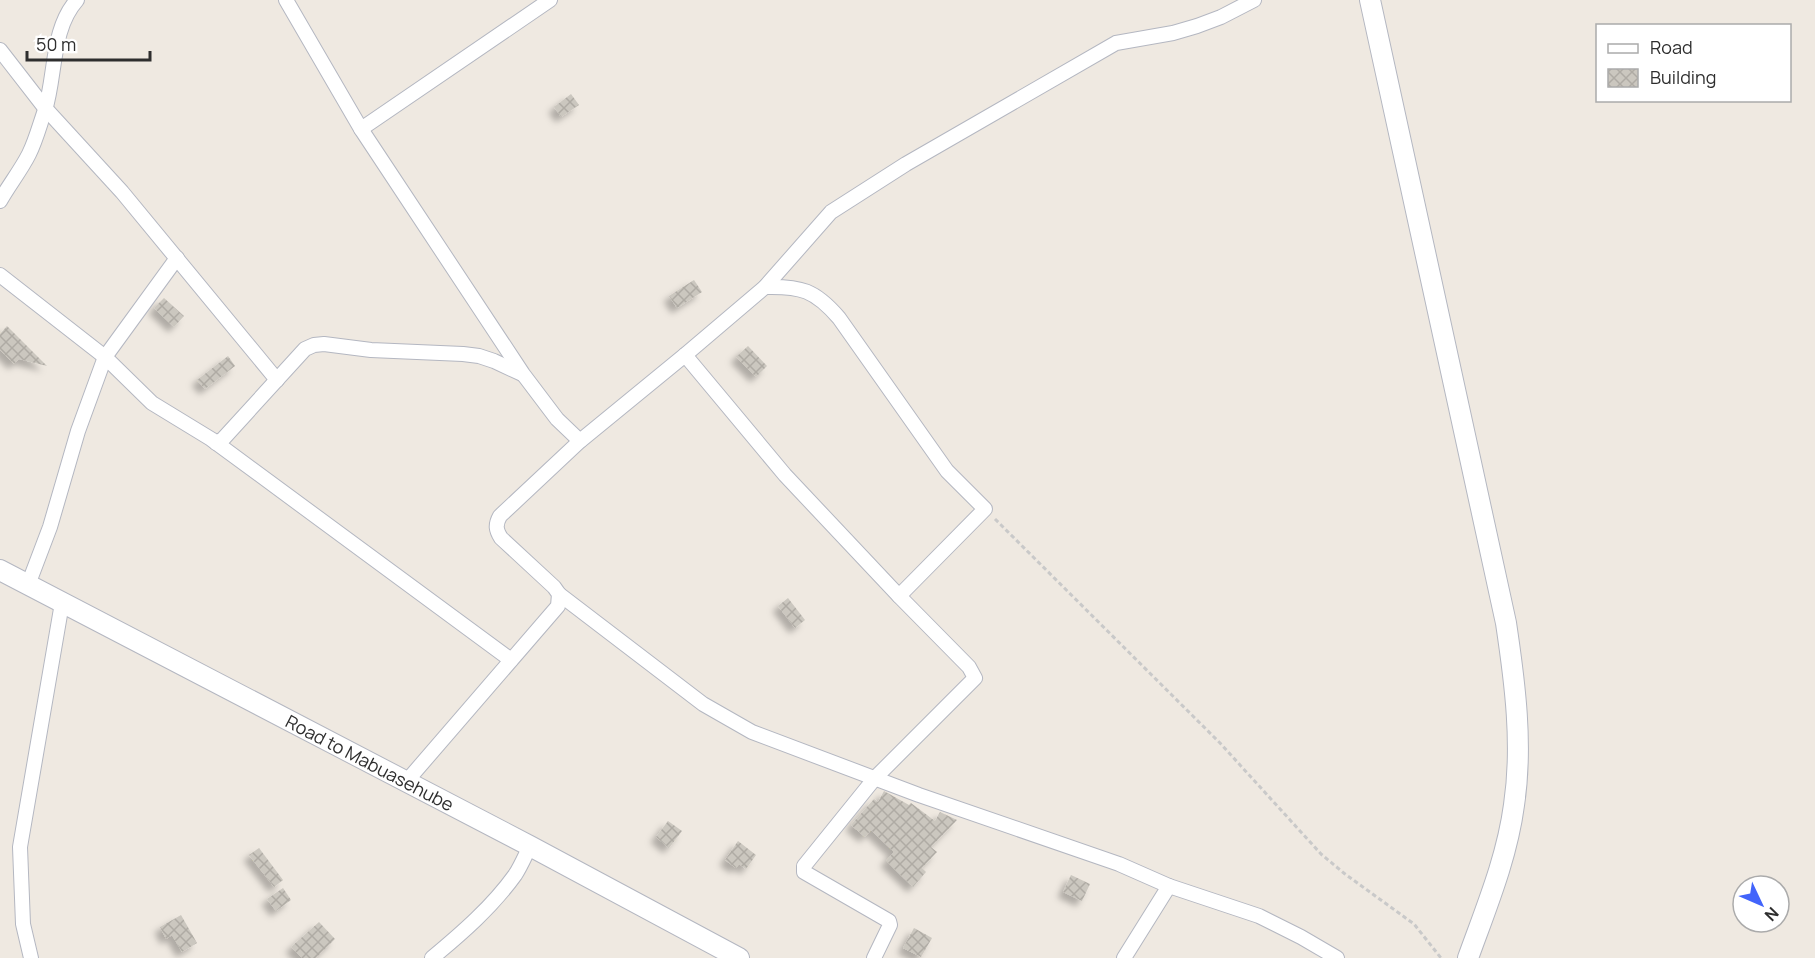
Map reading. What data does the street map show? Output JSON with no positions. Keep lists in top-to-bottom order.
{
  "streets": {
    "street": ["Road to Mabuasehube"]
  },
  "legend": ["Road", "Building"],
  "scale_bar": "50 m",
  "north": "bottom right"
}
